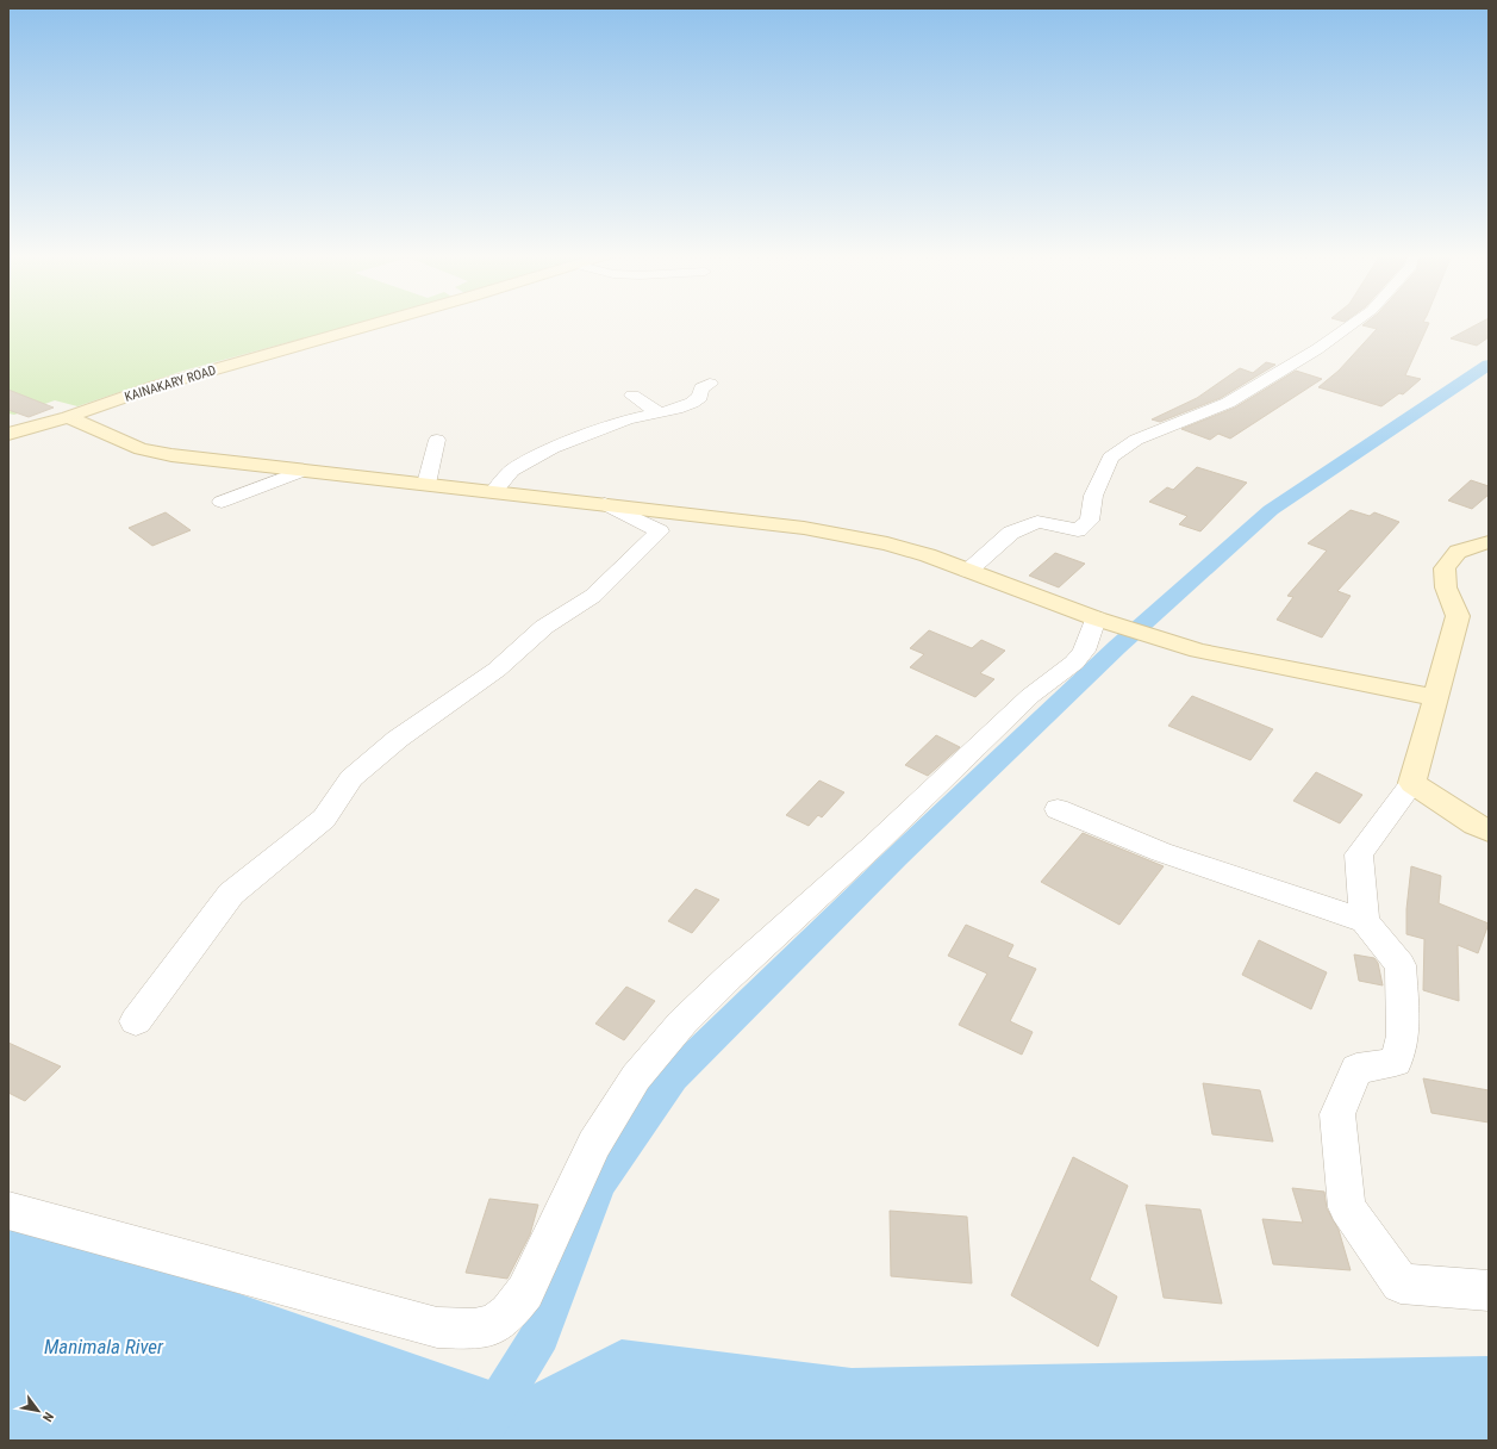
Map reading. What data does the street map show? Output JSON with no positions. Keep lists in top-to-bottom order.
{
  "streets": {
    "main road": ["KAINAKARY ROAD"]
  },
  "water": ["Manimala River"],
  "north": "bottom right"
}
